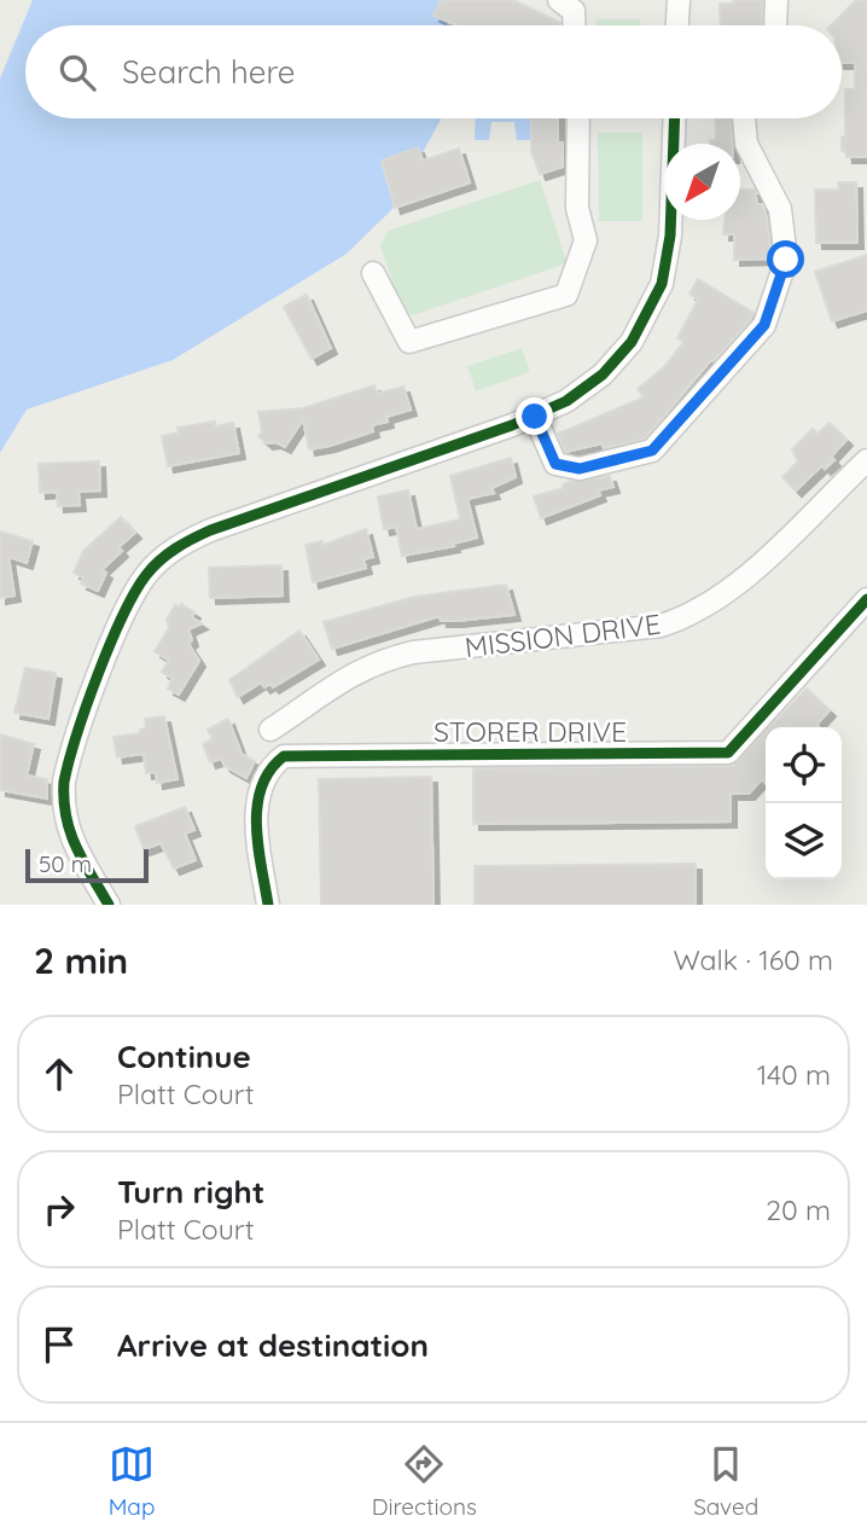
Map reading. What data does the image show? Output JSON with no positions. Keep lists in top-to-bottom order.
{
  "streets": {
    "street": ["MISSION DRIVE", "STORER DRIVE"]
  },
  "scale_bar": "50 m",
  "north": "bottom left",
  "page": {
    "search": "Search here",
    "scale": "50 m",
    "heading": ["2 min", "Walk · 160 m"],
    "list": [
      ["Continue", "Platt Court", "140 m"],
      ["Turn right", "Platt Court", "20 m"],
      "Arrive at destination"
    ],
    "nav": ["Map", "Directions", "Saved"]
  }
}
